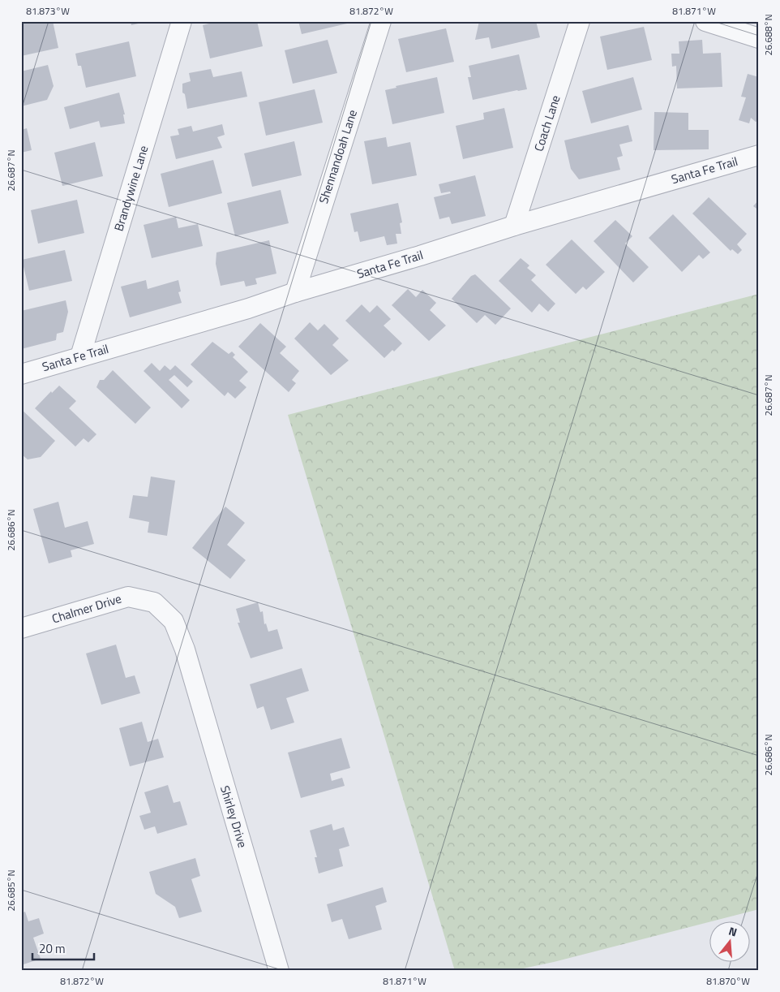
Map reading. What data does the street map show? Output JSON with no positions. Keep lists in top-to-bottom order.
{
  "streets": {
    "street": [
      "Coach Lane",
      "Shennandoah Lane",
      "Santa Fe Trail",
      "Brandywine Lane",
      "Chalmer Drive",
      "Shirley Drive"
    ]
  },
  "crossings": [
    ["Coach Lane", "Santa Fe Trail"],
    ["Shennandoah Lane", "Santa Fe Trail"],
    ["Santa Fe Trail", "Brandywine Lane"],
    ["Chalmer Drive", "Shirley Drive"]
  ],
  "scale_bar": "20 m",
  "north": "top",
  "coordinates": [
    "81.873°W",
    "81.872°W",
    "81.871°W",
    "26.688°N",
    "26.687°N",
    "26.686°N",
    "26.685°N",
    "81.870°W"
  ]
}
